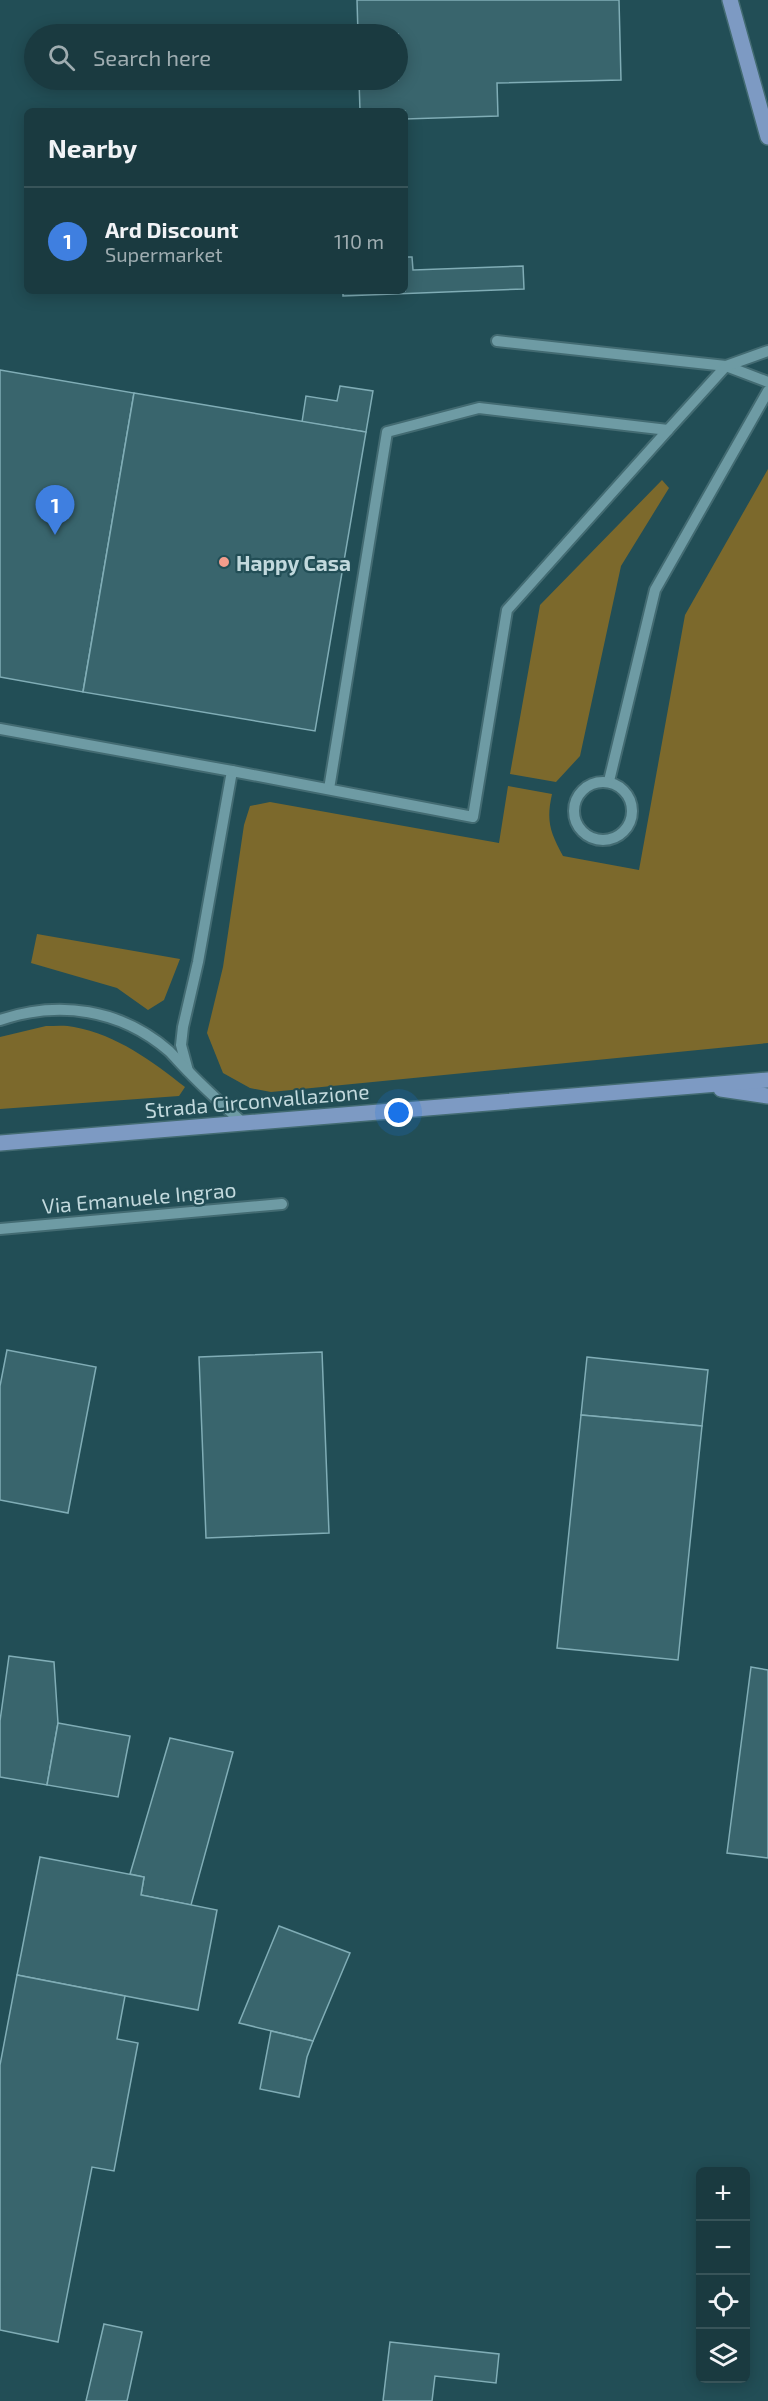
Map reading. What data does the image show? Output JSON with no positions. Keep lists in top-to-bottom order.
{
  "streets": {
    "main road": ["Strada Circonvallazione"],
    "street": ["Via Emanuele Ingrao"]
  },
  "places": ["Happy Casa"],
  "page": {
    "search": "Search here",
    "heading": "Nearby",
    "list": [
      {
        "mark": "1",
        "name": "Ard Discount",
        "note": "Supermarket",
        "value": "110 m"
      }
    ],
    "pins": "1",
    "map_buttons": ["+", "−"]
  }
}
